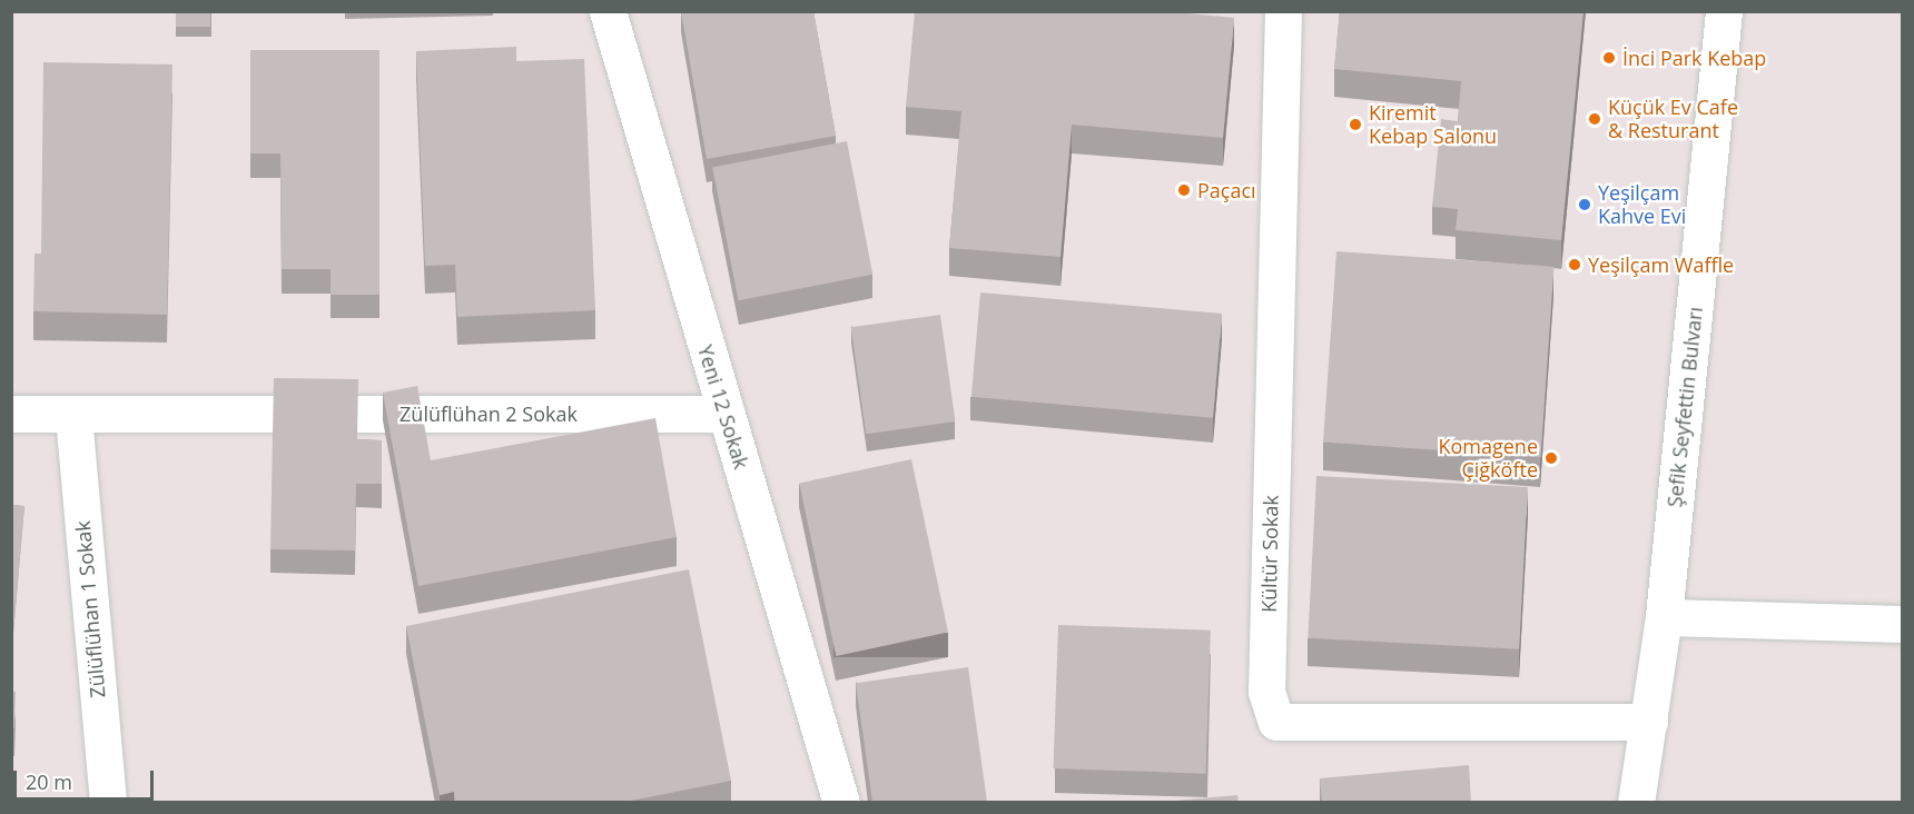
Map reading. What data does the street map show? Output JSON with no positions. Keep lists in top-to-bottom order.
{
  "streets": {
    "street": [
      "Yeni 12 Sokak",
      "Şefik Seyfettin Bulvarı",
      "Zülüflühan 2 Sokak",
      "Kültür Sokak",
      "Zülüflühan 1 Sokak"
    ]
  },
  "crossings": [
    ["Yeni 12 Sokak", "Zülüflühan 2 Sokak"],
    ["Şefik Seyfettin Bulvarı", "Kültür Sokak"],
    ["Zülüflühan 2 Sokak", "Zülüflühan 1 Sokak"]
  ],
  "places": [
    "İnci Park Kebap",
    "Küçük Ev Cafe & Resturant",
    "Kiremit Kebap Salonu",
    "Paçacı",
    "Yeşilçam Kahve Evi",
    "Yeşilçam Waffle",
    "Komagene Çiğköfte"
  ],
  "scale_bar": "20 m"
}
